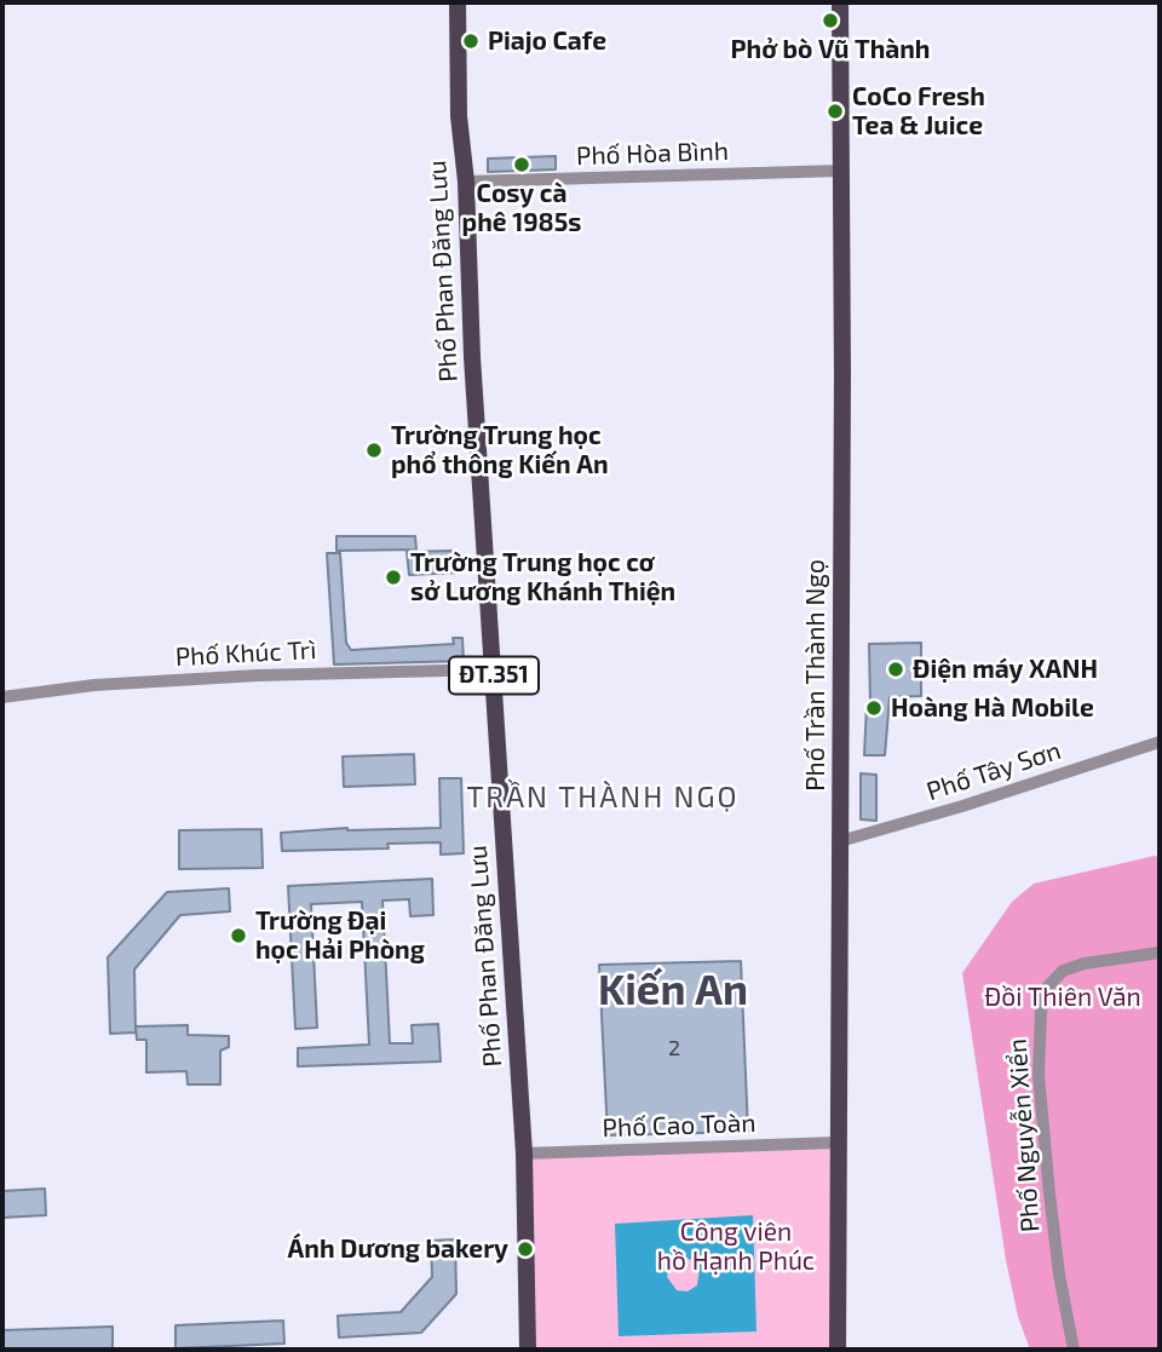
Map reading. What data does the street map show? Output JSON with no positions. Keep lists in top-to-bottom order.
{
  "streets": {
    "main road": ["Phố Phan Đăng Lưu", "ĐT.351", "Phố Trần Thành Ngọ"],
    "street": [
      "Phố Hòa Bình",
      "Phố Khúc Trì",
      "Phố Tây Sơn",
      "Phố Cao Toàn",
      "Phố Nguyễn Xiển"
    ]
  },
  "crossings": [
    ["Phố Hòa Bình", "Phố Phan Đăng Lưu"],
    ["Phố Hòa Bình", "Phố Trần Thành Ngọ"],
    ["Phố Phan Đăng Lưu", "Phố Khúc Trì"],
    ["Phố Phan Đăng Lưu", "Phố Cao Toàn"],
    ["Phố Trần Thành Ngọ", "Phố Tây Sơn"],
    ["Phố Trần Thành Ngọ", "Phố Cao Toàn"]
  ],
  "districts": ["TRẦN THÀNH NGỌ", "Kiến An"],
  "parks": ["Đồi Thiên Văn", "Công viên hồ Hạnh Phúc"],
  "places": [
    "Phở bò Vũ Thành",
    "Piajo Cafe",
    "CoCo Fresh Tea & Juice",
    "Cosy cà phê 1985s",
    "Trường Trung học phổ thông Kiến An",
    "Trường Trung học cơ sở Lương Khánh Thiện",
    "Điện máy XANH",
    "Hoàng Hà Mobile",
    "Trường Đại học Hải Phòng",
    "Ánh Dương bakery"
  ],
  "house_numbers": ["2"]
}
